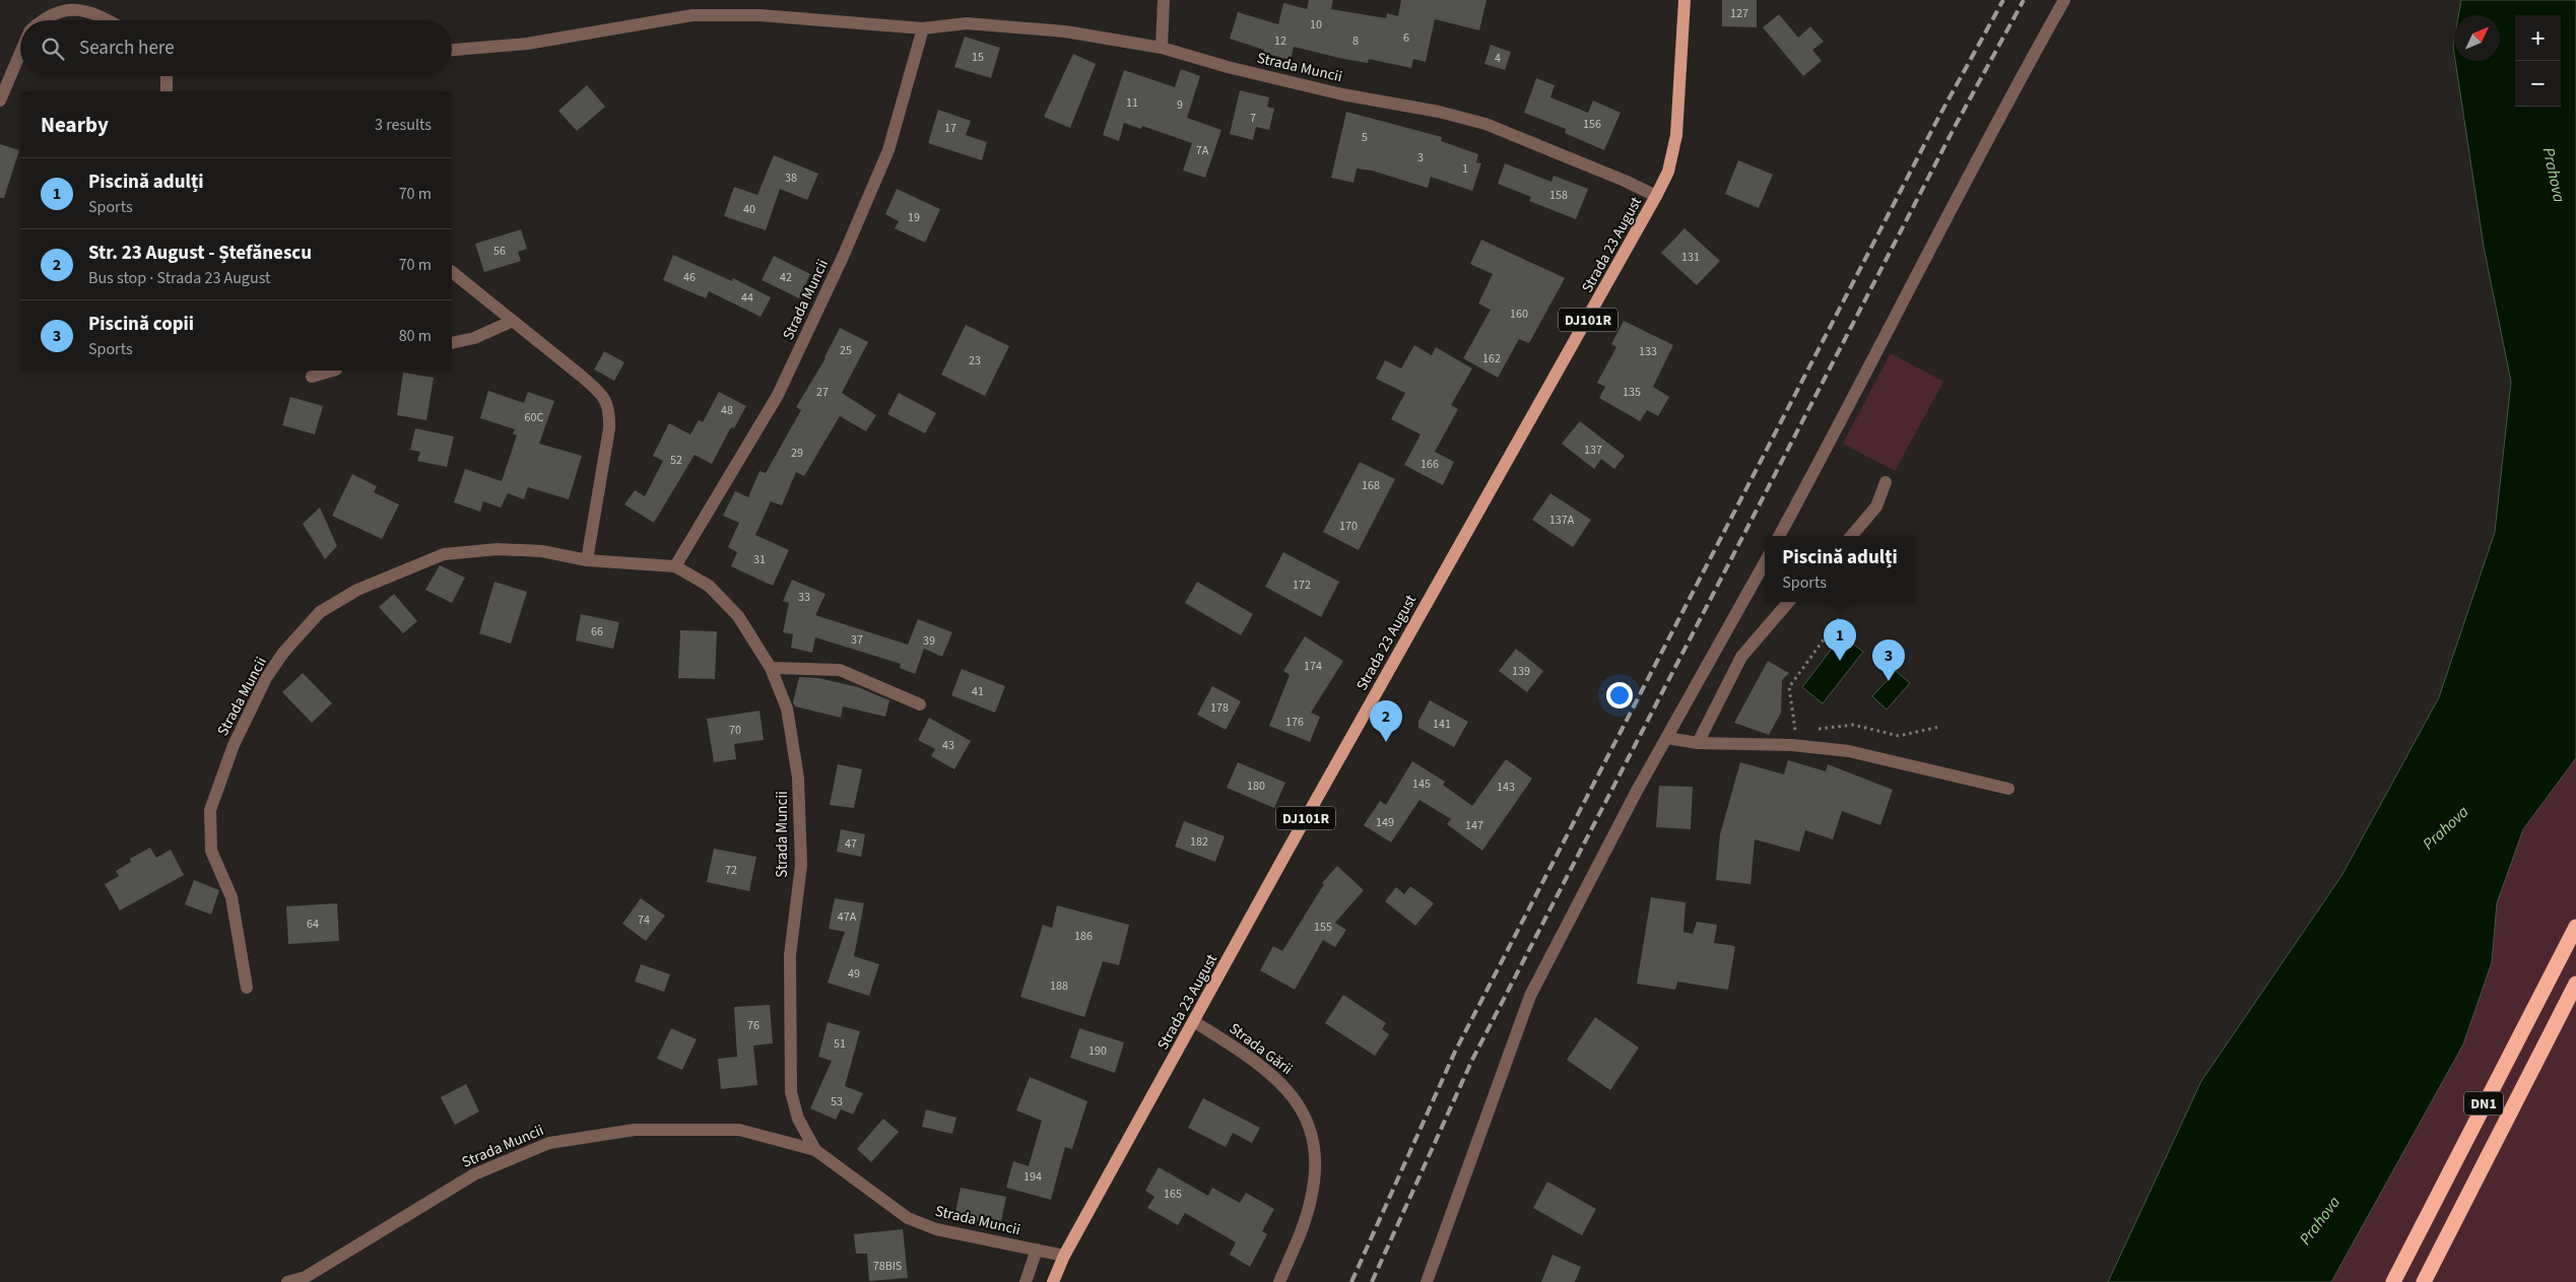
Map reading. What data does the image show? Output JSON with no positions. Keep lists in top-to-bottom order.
{
  "streets": {
    "highway": ["DN1"],
    "main road": ["Strada 23 August", "DJ101R"],
    "street": ["Strada Muncii", "Strada Gării"]
  },
  "crossings": [
    ["Strada Muncii", "Strada 23 August"],
    ["Strada 23 August", "Strada Gării"]
  ],
  "water": ["Prahova"],
  "house_numbers": [
    "127",
    "10",
    "6",
    "12",
    "8",
    "15",
    "4",
    "11",
    "9",
    "7",
    "156",
    "17",
    "5",
    "7A",
    "3",
    "1",
    "38",
    "158",
    "40",
    "19",
    "56",
    "131",
    "46",
    "42",
    "44",
    "160",
    "25",
    "133",
    "162",
    "23",
    "27",
    "135",
    "48",
    "60C",
    "137",
    "29",
    "52",
    "166",
    "168",
    "137A",
    "170",
    "31",
    "172",
    "33",
    "66",
    "37",
    "39",
    "174",
    "139",
    "41",
    "178",
    "176",
    "141",
    "70",
    "43",
    "145",
    "180",
    "143",
    "149",
    "147",
    "182",
    "47",
    "72",
    "47A",
    "74",
    "64",
    "155",
    "186",
    "49",
    "188",
    "76",
    "51",
    "190",
    "53",
    "194",
    "165",
    "78BIS"
  ],
  "north": "top right",
  "page": {
    "map_buttons": ["+", "−"],
    "search": "Search here",
    "heading": ["Nearby", "3 results"],
    "list": [
      {
        "mark": "1",
        "name": "Piscină adulți",
        "note": "Sports",
        "value": "70 m"
      },
      {
        "mark": "2",
        "name": "Str. 23 August - Ștefănescu",
        "note": "Bus stop · Strada 23 August",
        "value": "70 m"
      },
      {
        "mark": "3",
        "name": "Piscină copii",
        "note": "Sports",
        "value": "80 m"
      }
    ],
    "popup": ["Piscină adulți", "Sports"],
    "pins": ["1", "3", "2"]
  }
}
